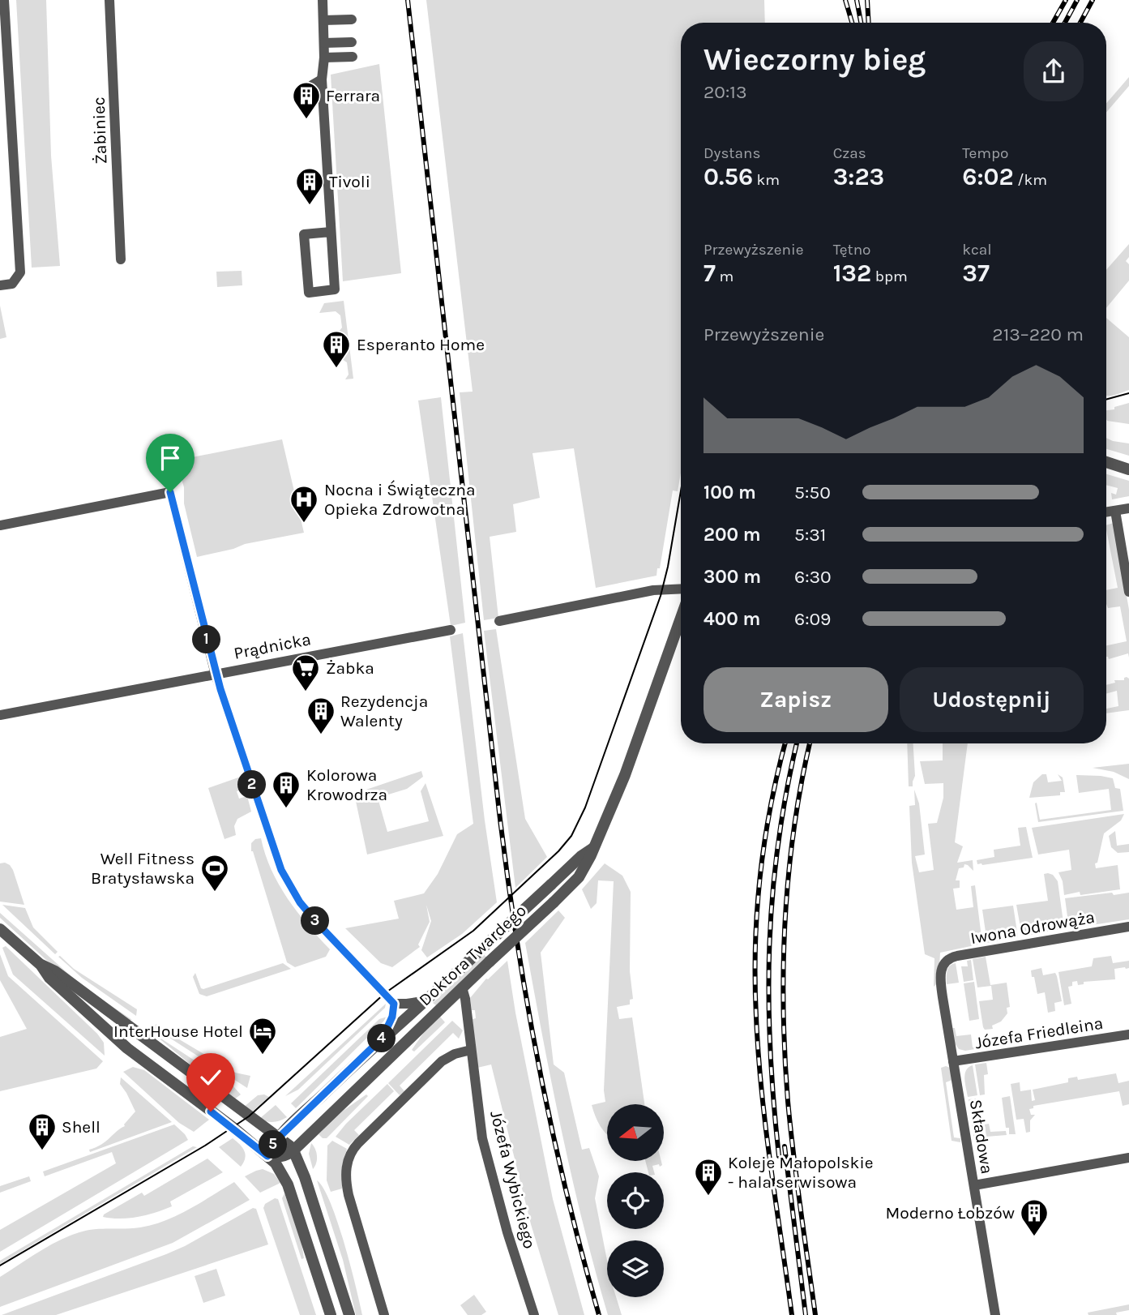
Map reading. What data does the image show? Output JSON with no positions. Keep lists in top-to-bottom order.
{
  "streets": {
    "street": [
      "Żabiniec",
      "Prądnicka",
      "Iwona Odrowąża",
      "Doktora Twardego",
      "Józefa Friedleina",
      "Składowa",
      "Józefa Wybickiego"
    ]
  },
  "crossings": [
    ["Iwona Odrowąża", "Składowa"],
    ["Doktora Twardego", "Józefa Wybickiego"],
    ["Józefa Friedleina", "Składowa"]
  ],
  "places": {
    "building": [
      "Ferrara",
      "Tivoli",
      "Esperanto Home",
      "Rezydencja Walenty",
      "Kolorowa Krowodrza",
      "Shell",
      "Koleje Małopolskie - hala serwisowa",
      "Moderno Łobzów"
    ],
    "hospital": ["Nocna i Świąteczna Opieka Zdrowotna"],
    "supermarket": ["Żabka"],
    "sports": ["Well Fitness Bratysławska"],
    "hotel": ["InterHouse Hotel"]
  },
  "north": "left",
  "page": {
    "heading": ["Wieczorny bieg", "20:13"],
    "stats": [
      ["Dystans", "0.56 km"],
      ["Czas", "3:23"],
      ["Tempo", "6:02 /km"],
      ["Przewyższenie", "7 m"],
      ["Tętno", "132 bpm"],
      ["kcal", "37"]
    ],
    "chart": ["Przewyższenie", "213–220 m"],
    "list": [
      {
        "name": "100 m",
        "note": "5:50"
      },
      {
        "name": "200 m",
        "note": "5:31"
      },
      {
        "name": "300 m",
        "note": "6:30"
      },
      {
        "name": "400 m",
        "note": "6:09"
      }
    ],
    "pins": [
      "1",
      "2",
      "3",
      "4",
      "5"
    ],
    "buttons": ["Zapisz", "Udostępnij"]
  }
}
